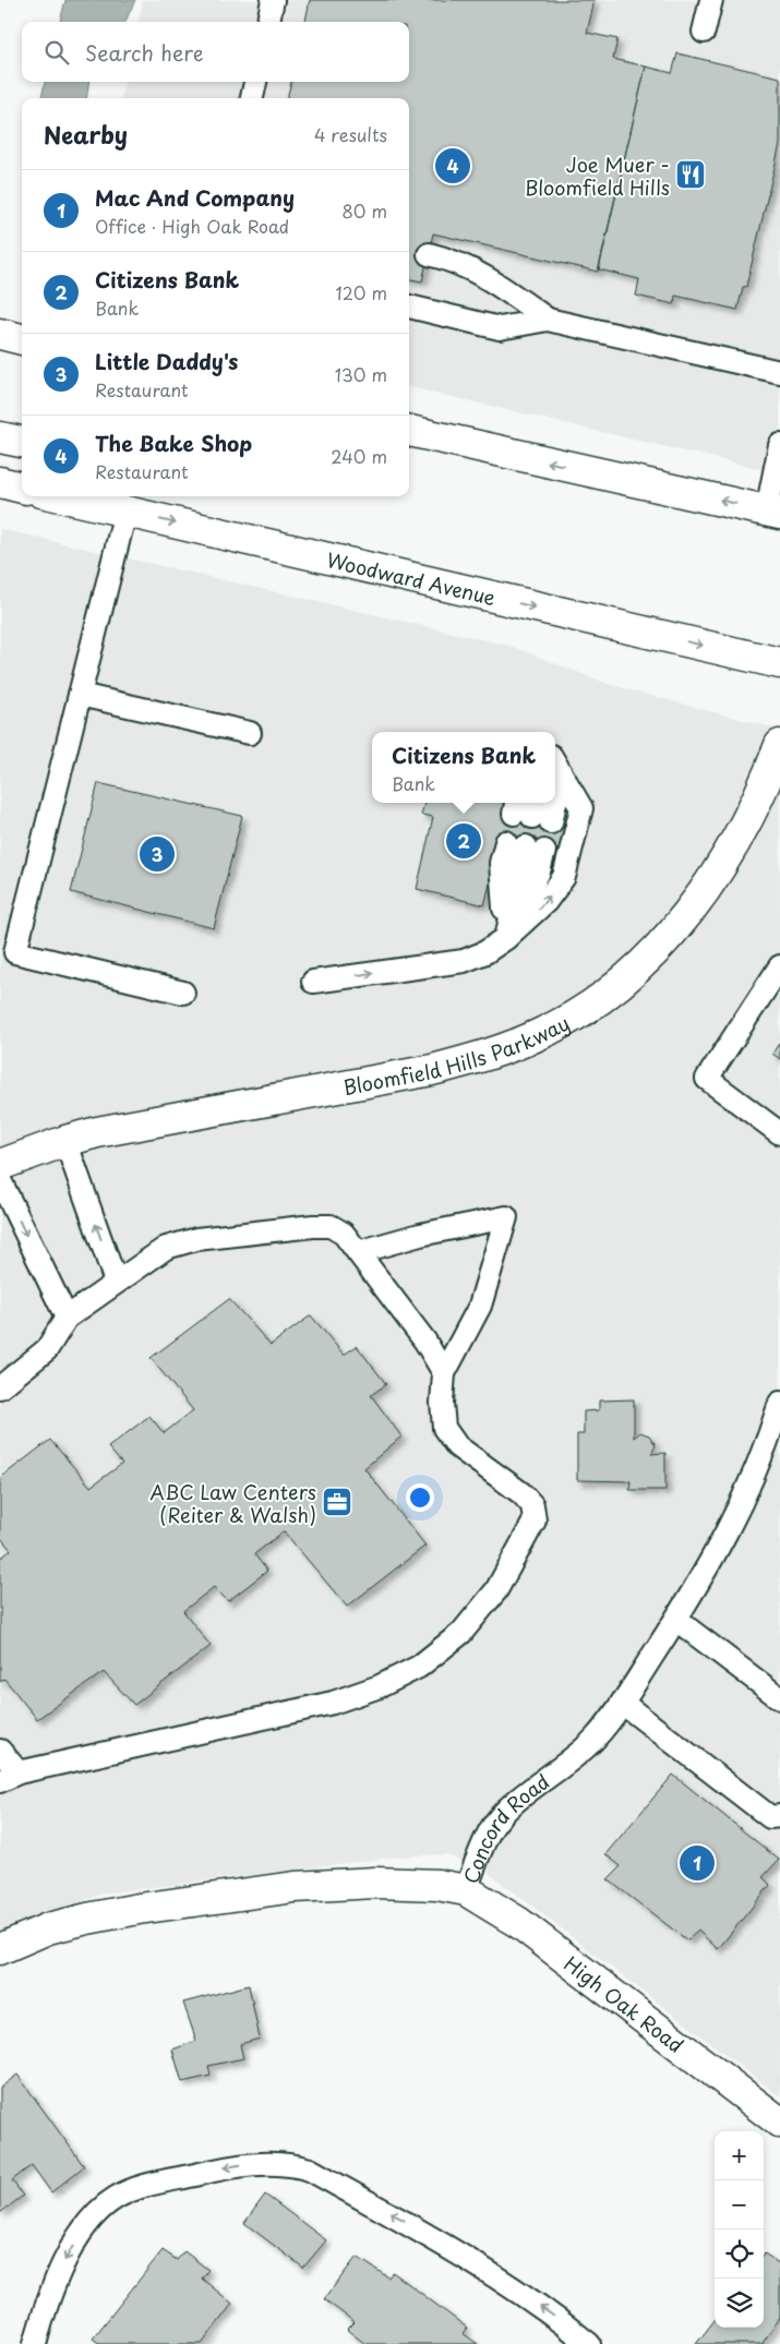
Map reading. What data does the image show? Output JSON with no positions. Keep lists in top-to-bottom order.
{
  "streets": {
    "street": [
      "Woodward Avenue",
      "Bloomfield Hills Parkway",
      "Concord Road",
      "High Oak Road"
    ]
  },
  "crossings": [
    ["Concord Road", "High Oak Road"]
  ],
  "places": {
    "restaurant": ["Joe Muer - Bloomfield Hills"],
    "office": ["ABC Law Centers (Reiter & Walsh)"]
  },
  "page": {
    "search": "Search here",
    "heading": ["Nearby", "4 results"],
    "pins": [
      "4",
      "2",
      "3",
      "1"
    ],
    "list": [
      {
        "mark": "1",
        "name": "Mac And Company",
        "note": "Office · High Oak Road",
        "value": "80 m"
      },
      {
        "mark": "2",
        "name": "Citizens Bank",
        "note": "Bank",
        "value": "120 m"
      },
      {
        "mark": "3",
        "name": "Little Daddy's",
        "note": "Restaurant",
        "value": "130 m"
      },
      {
        "mark": "4",
        "name": "The Bake Shop",
        "note": "Restaurant",
        "value": "240 m"
      }
    ],
    "popup": ["Citizens Bank", "Bank"],
    "map_buttons": ["+", "−"]
  }
}
